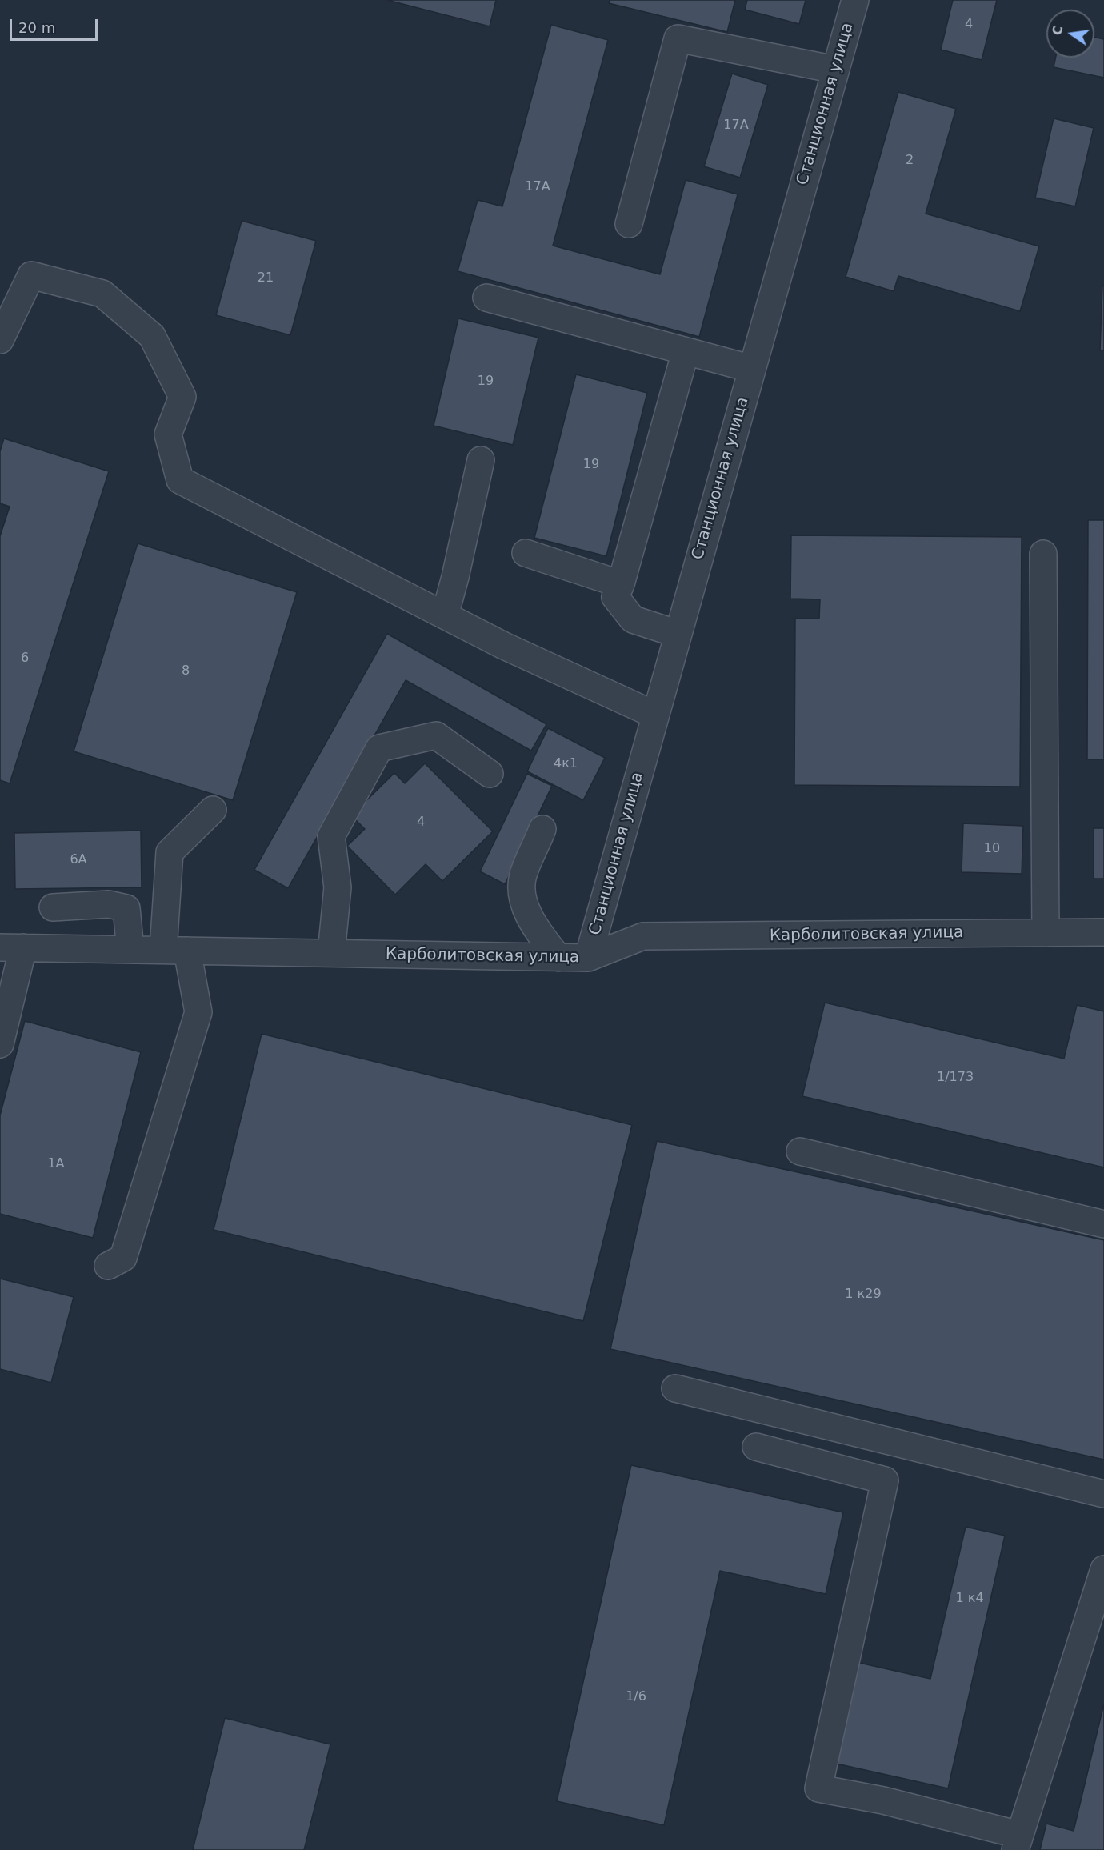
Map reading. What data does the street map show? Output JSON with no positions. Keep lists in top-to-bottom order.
{
  "streets": {
    "street": ["Станционная улица", "Карболитовская улица"]
  },
  "crossings": [
    ["Станционная улица", "Карболитовская улица"]
  ],
  "house_numbers": [
    "4",
    "17А",
    "2",
    "17А",
    "21",
    "19",
    "19",
    "6",
    "8",
    "4к1",
    "4",
    "10",
    "6А",
    "1/173",
    "1А",
    "1 к29",
    "1 к4",
    "1/6"
  ],
  "scale_bar": "20 m",
  "north": "left"
}
